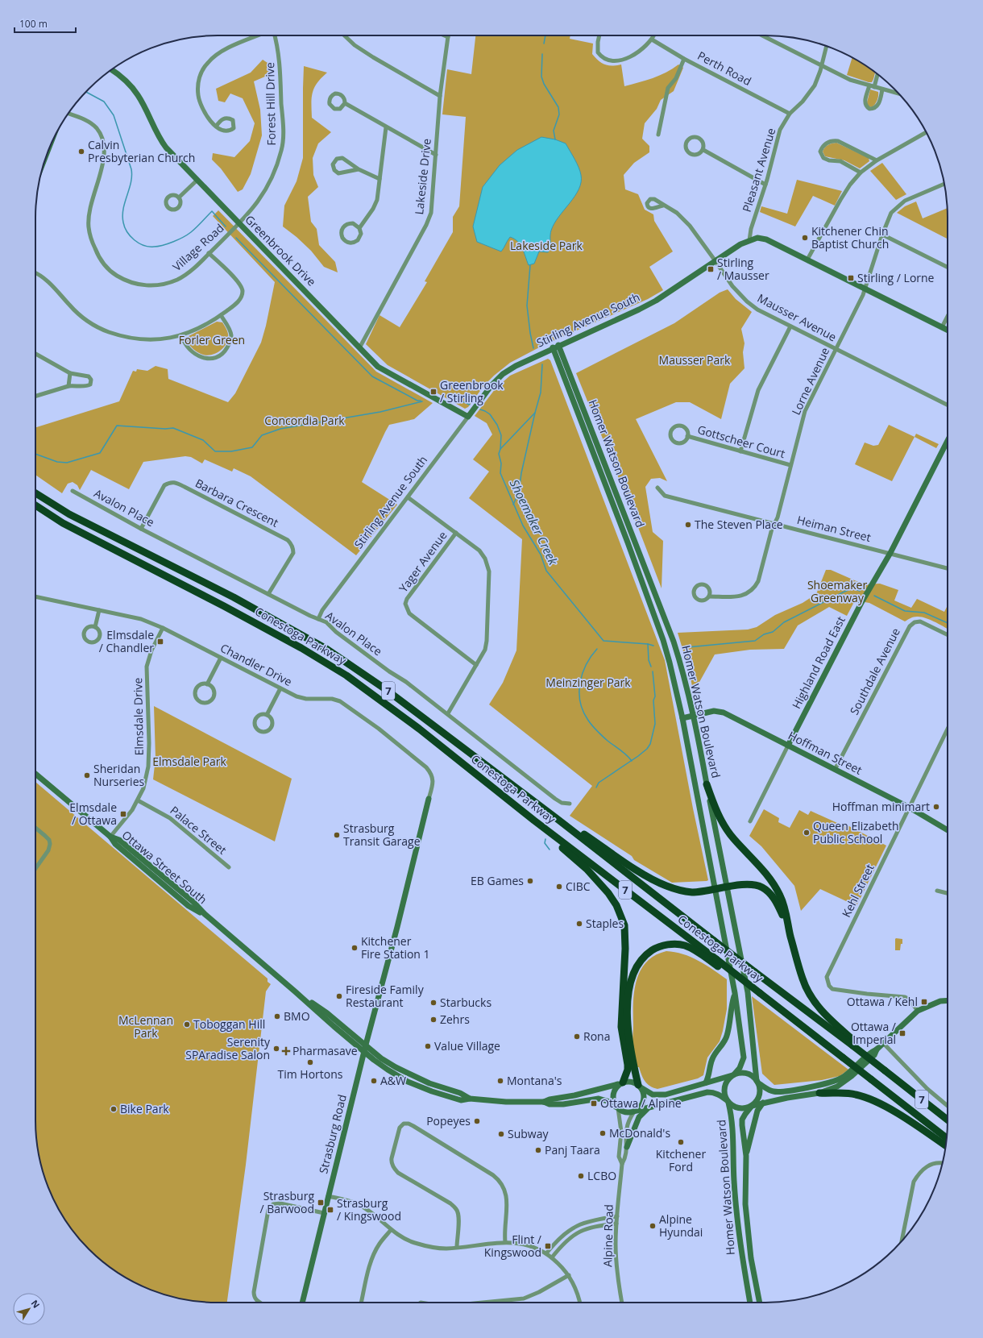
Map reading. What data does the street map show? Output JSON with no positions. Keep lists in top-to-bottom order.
{
  "streets": {
    "highway": ["Conestoga Parkway", "7"],
    "main road": [
      "Greenbrook Drive",
      "Stirling Avenue South",
      "Homer Watson Boulevard",
      "Highland Road East",
      "Hoffman Street",
      "Ottawa Street South",
      "Strasburg Road"
    ],
    "street": [
      "Perth Road",
      "Forest Hill Drive",
      "Pleasant Avenue",
      "Lakeside Drive",
      "Village Road",
      "Mausser Avenue",
      "Lorne Avenue",
      "Gottscheer Court",
      "Barbara Crescent",
      "Avalon Place",
      "Heiman Street",
      "Yager Avenue",
      "Chandler Drive",
      "Southdale Avenue",
      "Elmsdale Drive",
      "Palace Street",
      "Kehl Street",
      "Alpine Road"
    ]
  },
  "crossings": [
    ["Perth Road", "Pleasant Avenue"],
    ["Forest Hill Drive", "Village Road"],
    ["Forest Hill Drive", "Greenbrook Drive"],
    ["Pleasant Avenue", "Stirling Avenue South"],
    ["Lakeside Drive", "Greenbrook Drive"],
    ["Village Road", "Greenbrook Drive"],
    ["Greenbrook Drive", "Stirling Avenue South"],
    ["Mausser Avenue", "Stirling Avenue South"],
    ["Mausser Avenue", "Lorne Avenue"],
    ["Stirling Avenue South", "Lorne Avenue"],
    ["Stirling Avenue South", "Homer Watson Boulevard"],
    ["Stirling Avenue South", "Avalon Place"],
    ["Lorne Avenue", "Gottscheer Court"],
    ["Lorne Avenue", "Heiman Street"],
    ["Homer Watson Boulevard", "Hoffman Street"],
    ["Barbara Crescent", "Avalon Place"],
    ["Heiman Street", "Highland Road East"],
    ["Highland Road East", "Hoffman Street"],
    ["Chandler Drive", "Elmsdale Drive"],
    ["Chandler Drive", "Strasburg Road"],
    ["Southdale Avenue", "Hoffman Street"],
    ["Elmsdale Drive", "Palace Street"],
    ["Elmsdale Drive", "Ottawa Street South"],
    ["Hoffman Street", "Kehl Street"],
    ["Ottawa Street South", "Strasburg Road"],
    ["Ottawa Street South", "Alpine Road"]
  ],
  "water": ["Shoemaker Creek"],
  "parks": [
    "Lakeside Park",
    "Forler Green",
    "Mausser Park",
    "Concordia Park",
    "Shoemaker Greenway",
    "Meinzinger Park",
    "Elmsdale Park",
    "McLennan Park"
  ],
  "places": {
    "other": [
      "Calvin Presbyterian Church",
      "Kitchener Chin Baptist Church",
      "The Steven Place",
      "Sheridan Nurseries",
      "Hoffman minimart",
      "Queen Elizabeth Public School",
      "Strasburg Transit Garage",
      "EB Games",
      "CIBC",
      "Staples",
      "Kitchener Fire Station 1",
      "Fireside Family Restaurant",
      "Starbucks",
      "BMO",
      "Zehrs",
      "Toboggan Hill",
      "Rona",
      "Value Village",
      "Serenity SPAradise Salon",
      "Tim Hortons",
      "A&W",
      "Montana's",
      "Bike Park",
      "Popeyes",
      "McDonald's",
      "Subway",
      "Kitchener Ford",
      "Panj Taara",
      "LCBO",
      "Alpine Hyundai"
    ],
    "transit": [
      "Stirling / Mausser",
      "Stirling / Lorne",
      "Greenbrook / Stirling",
      "Elmsdale / Chandler",
      "Elmsdale / Ottawa",
      "Ottawa / Kehl",
      "Ottawa / Imperial",
      "Ottawa / Alpine",
      "Strasburg / Barwood",
      "Strasburg / Kingswood",
      "Flint / Kingswood"
    ],
    "health": ["Pharmasave"]
  },
  "scale_bar": "100 m",
  "north": "top right"
}
